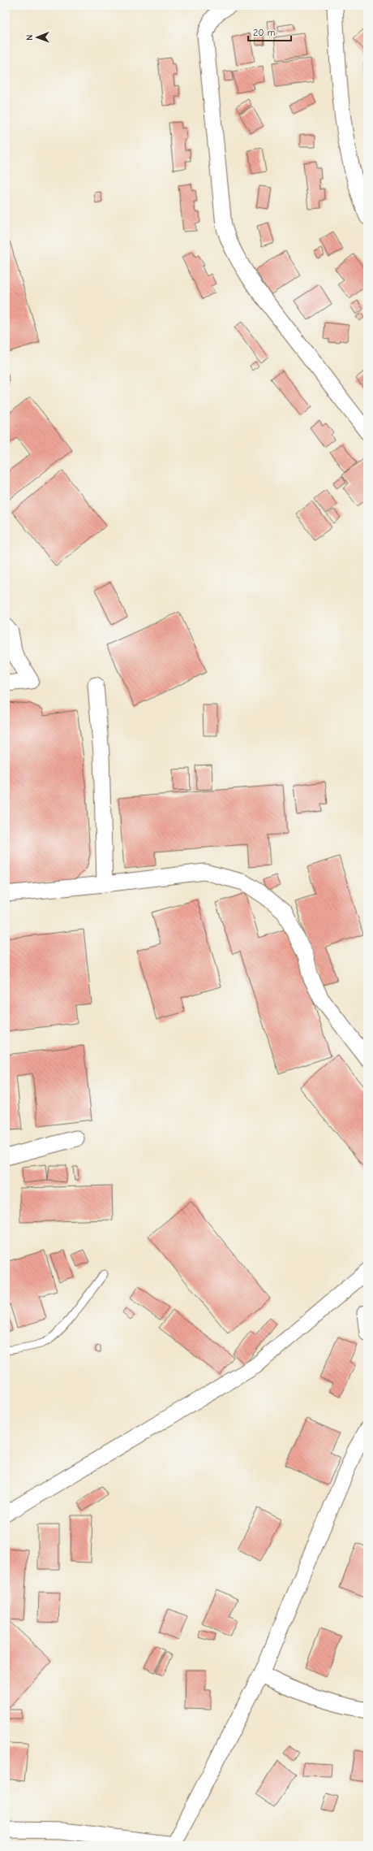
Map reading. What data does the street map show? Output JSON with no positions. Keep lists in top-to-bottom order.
{
  "scale_bar": "20 m",
  "north": "left"
}
